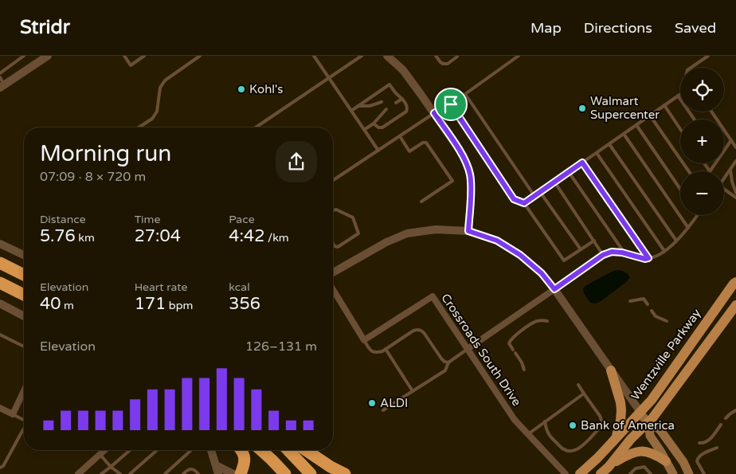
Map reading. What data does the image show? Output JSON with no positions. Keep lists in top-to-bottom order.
{
  "streets": {
    "main road": ["Wentzville Parkway"],
    "street": ["Crossroads South Drive"]
  },
  "places": [
    "Kohl's",
    "Walmart Supercenter",
    "ALDI",
    "Bank of America"
  ],
  "page": {
    "header": "Stridr",
    "nav": ["Map", "Directions", "Saved"],
    "map_buttons": ["+", "−"],
    "heading": ["Morning run", "07:09 · 8 × 720 m"],
    "stats": [
      ["Distance", "5.76 km"],
      ["Time", "27:04"],
      ["Pace", "4:42 /km"],
      ["Elevation", "40 m"],
      ["Heart rate", "171 bpm"],
      ["kcal", "356"]
    ],
    "chart": ["Elevation", "126–131 m"]
  }
}
